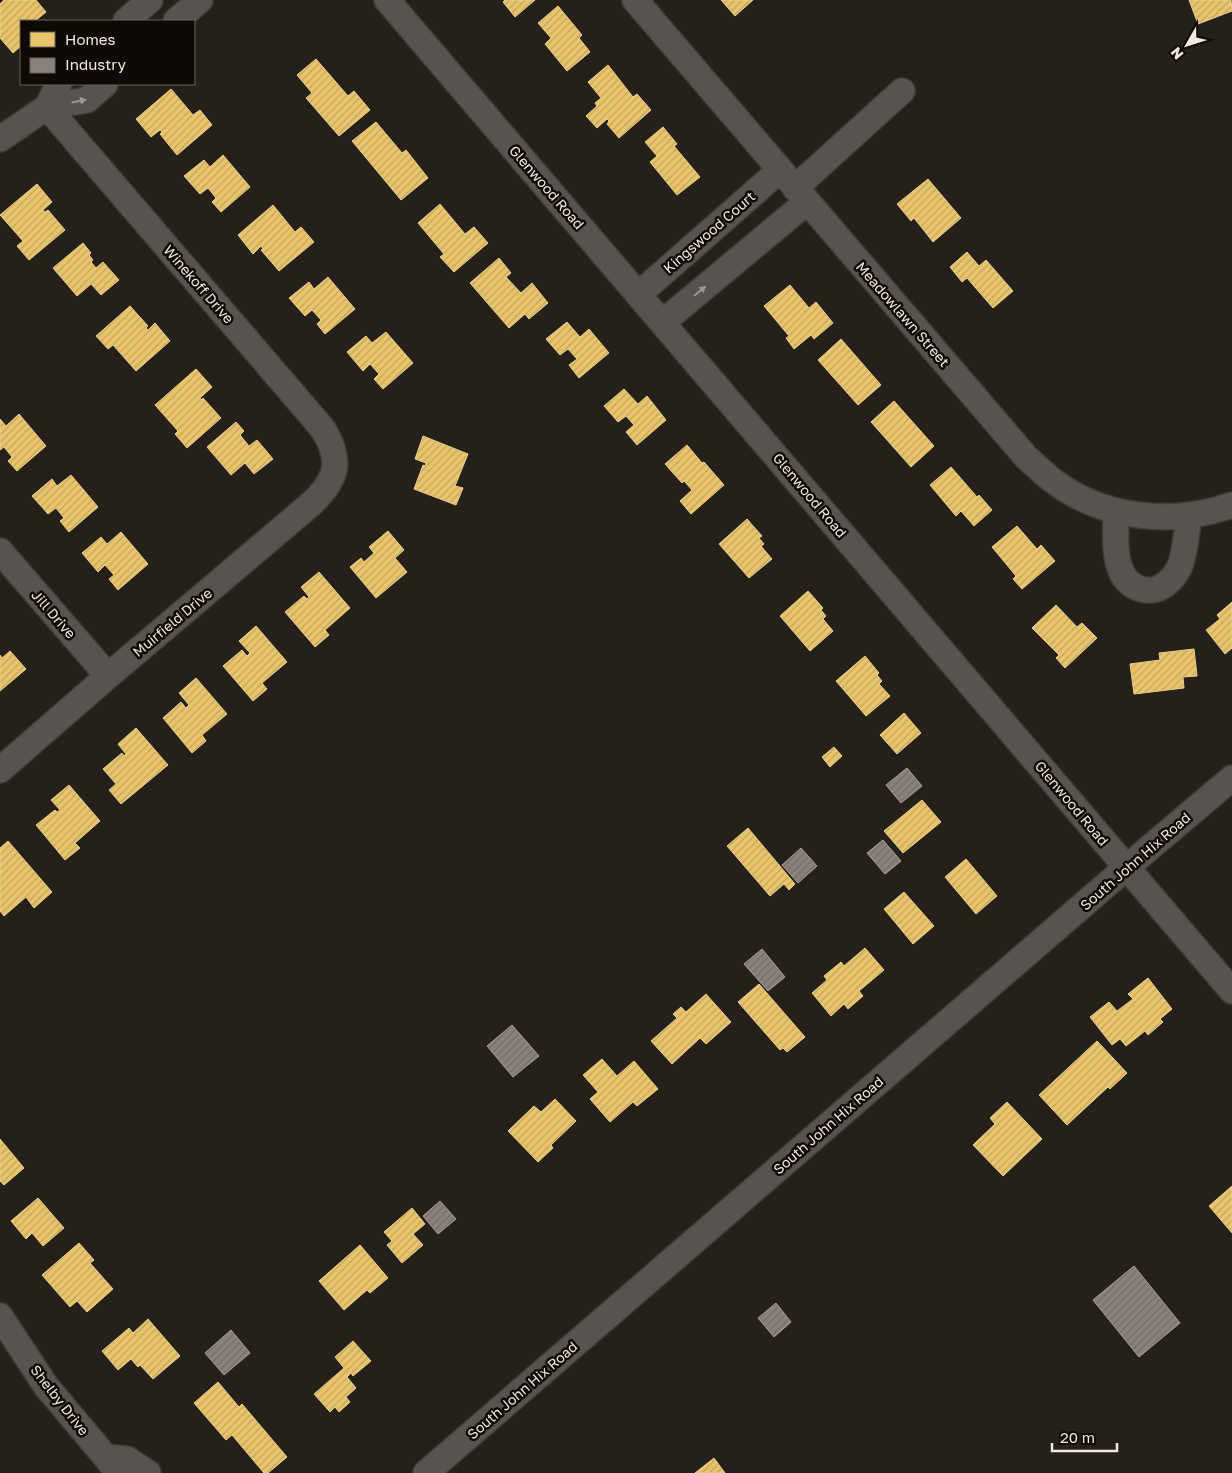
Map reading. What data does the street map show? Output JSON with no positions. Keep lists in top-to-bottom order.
{
  "streets": {
    "street": [
      "Glenwood Road",
      "Kingswood Court",
      "Winekoff Drive",
      "Meadowlawn Street",
      "Jill Drive",
      "Muirfield Drive",
      "South John Hix Road",
      "Shelby Drive"
    ]
  },
  "crossings": [
    ["Glenwood Road", "Kingswood Court"],
    ["Glenwood Road", "South John Hix Road"],
    ["Kingswood Court", "Meadowlawn Street"],
    ["Winekoff Drive", "Muirfield Drive"],
    ["Jill Drive", "Muirfield Drive"]
  ],
  "legend": ["Homes", "Industry"],
  "scale_bar": "20 m",
  "north": "bottom left"
}
